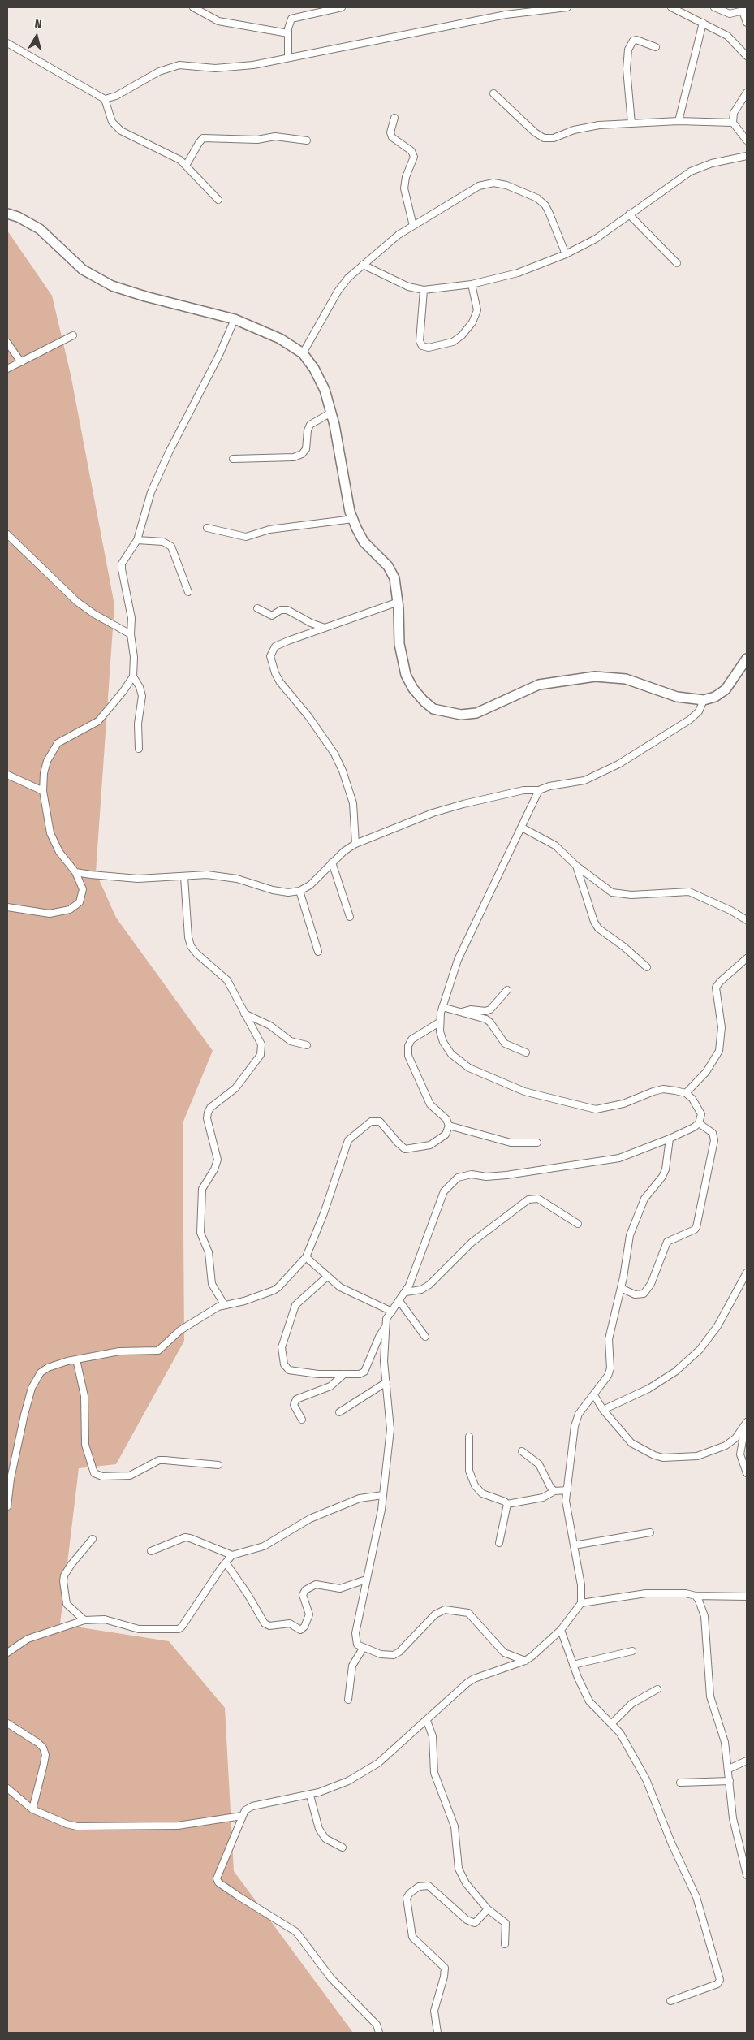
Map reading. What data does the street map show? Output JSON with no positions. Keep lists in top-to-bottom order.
{
  "north": "top"
}
